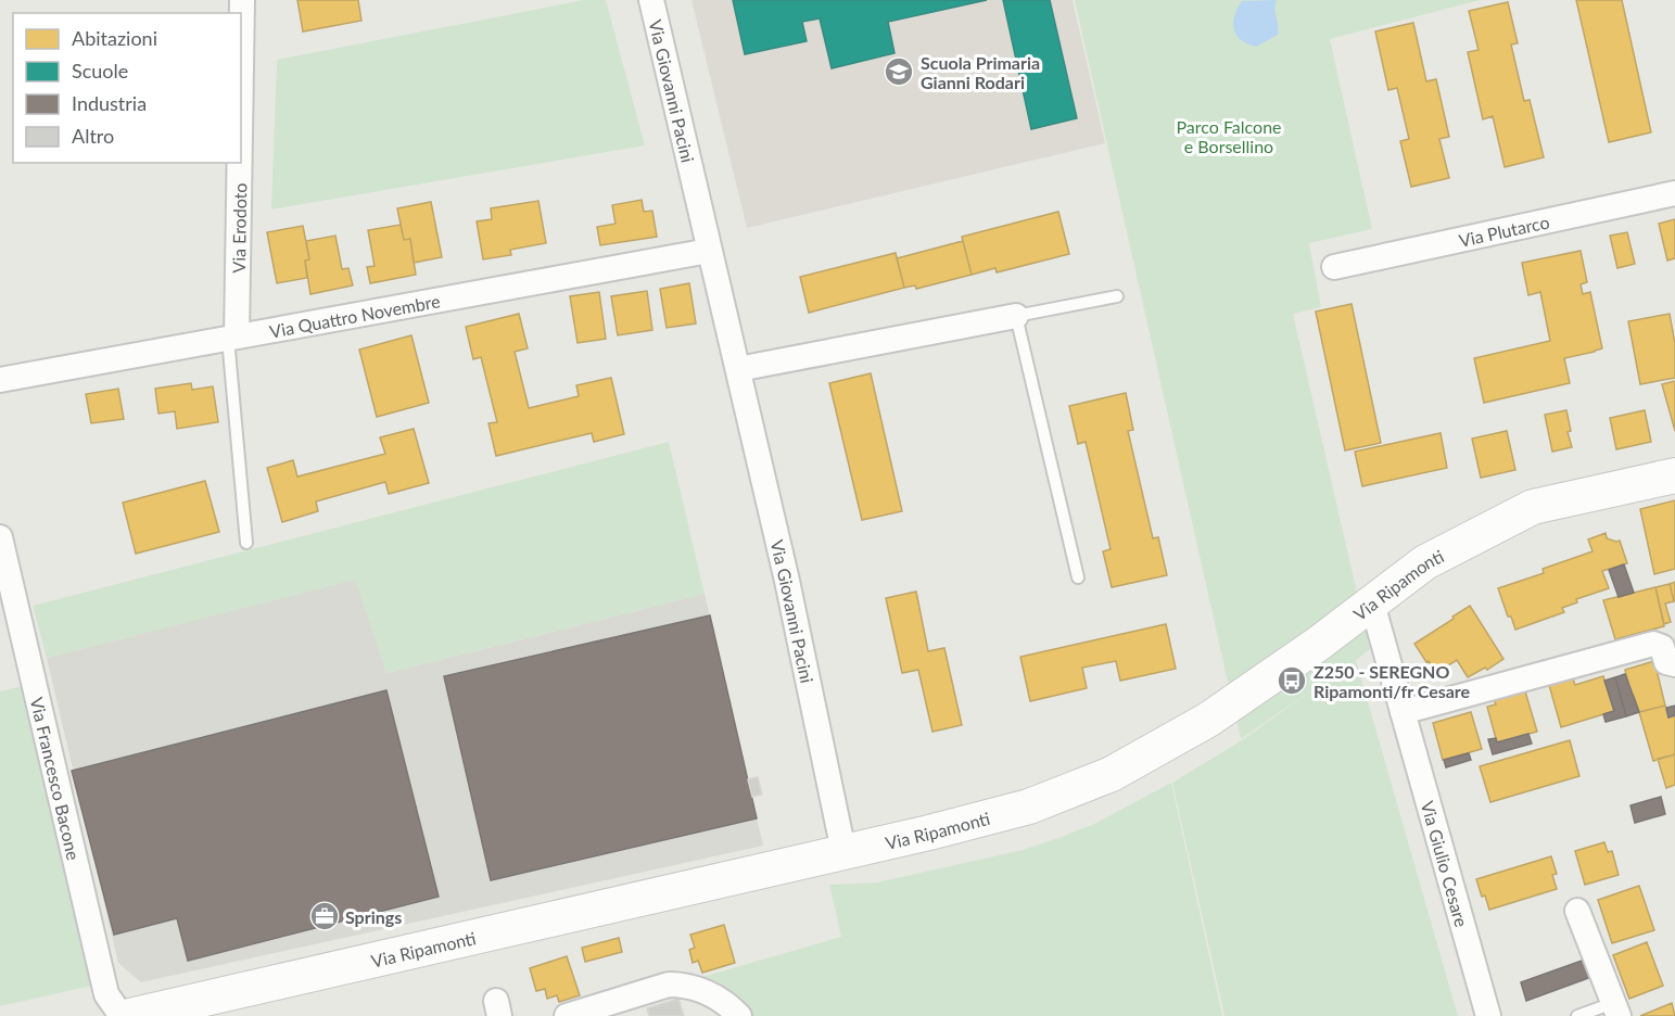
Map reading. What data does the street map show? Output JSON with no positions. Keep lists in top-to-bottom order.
{
  "streets": {
    "street": [
      "Via Giovanni Pacini",
      "Via Erodoto",
      "Via Plutarco",
      "Via Quattro Novembre",
      "Via Ripamonti",
      "Via Francesco Bacone",
      "Via Giulio Cesare"
    ]
  },
  "crossings": [
    ["Via Giovanni Pacini", "Via Quattro Novembre"],
    ["Via Giovanni Pacini", "Via Ripamonti"],
    ["Via Erodoto", "Via Quattro Novembre"],
    ["Via Ripamonti", "Via Giulio Cesare"]
  ],
  "parks": ["Parco Falcone e Borsellino"],
  "places": {
    "school or university": ["Scuola Primaria Gianni Rodari"],
    "bus stop": ["Z250 - SEREGNO Ripamonti/fr Cesare"],
    "office": ["Springs"]
  },
  "legend": [
    "Abitazioni",
    "Scuole",
    "Industria",
    "Altro"
  ]
}
